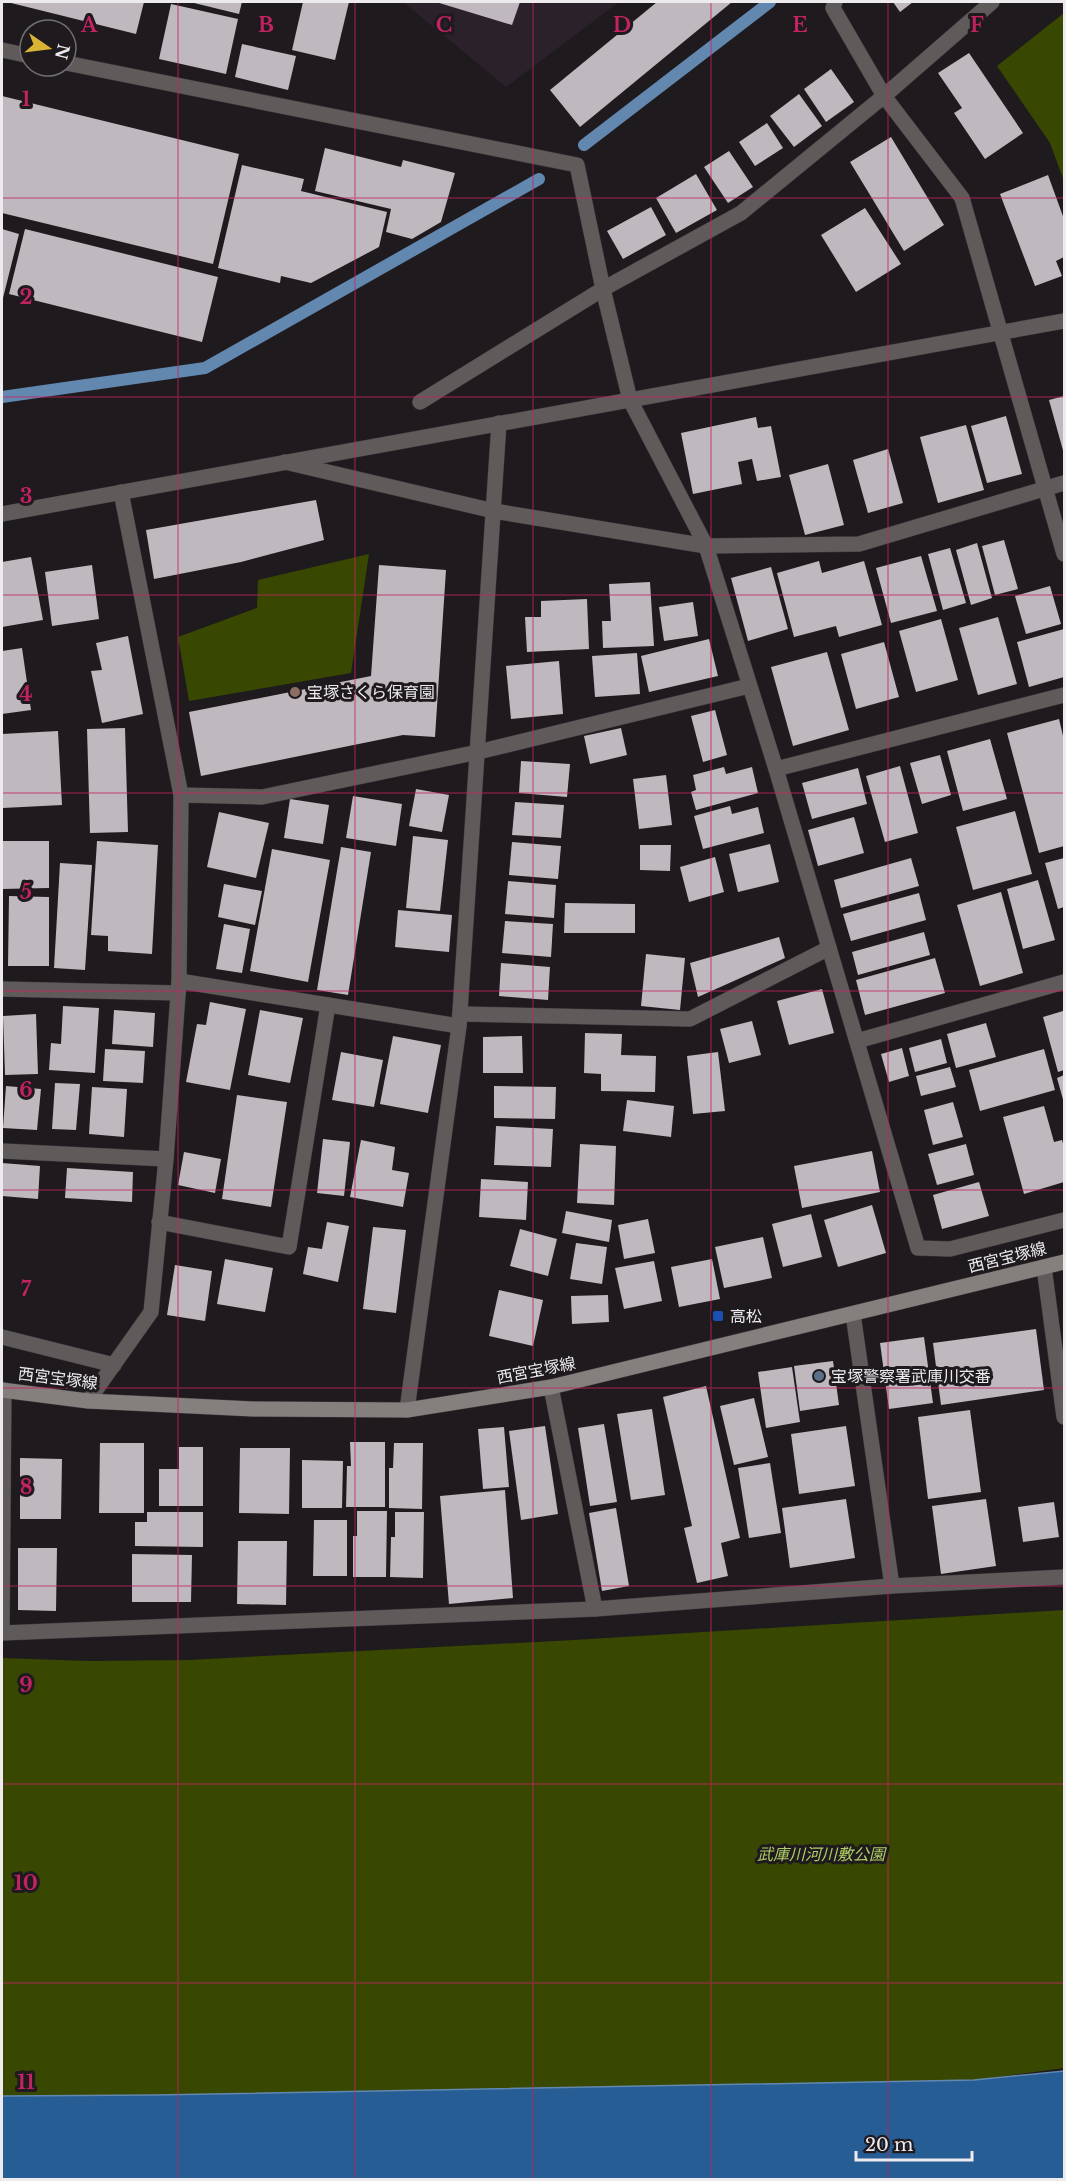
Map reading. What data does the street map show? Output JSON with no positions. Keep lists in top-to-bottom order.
{
  "streets": {
    "main road": ["西宮宝塚線"]
  },
  "parks": ["武庫川河川敷公園"],
  "places": {
    "other": ["宝塚さくら保育園", "宝塚警察署武庫川交番"],
    "transit": ["高松"]
  },
  "scale_bar": "20 m",
  "north": "right",
  "grid": {
    "columns": [
      "A",
      "B",
      "C",
      "D",
      "E",
      "F"
    ],
    "rows": [
      "1",
      "2",
      "3",
      "4",
      "5",
      "6",
      "7",
      "8",
      "9",
      "10",
      "11"
    ]
  }
}
